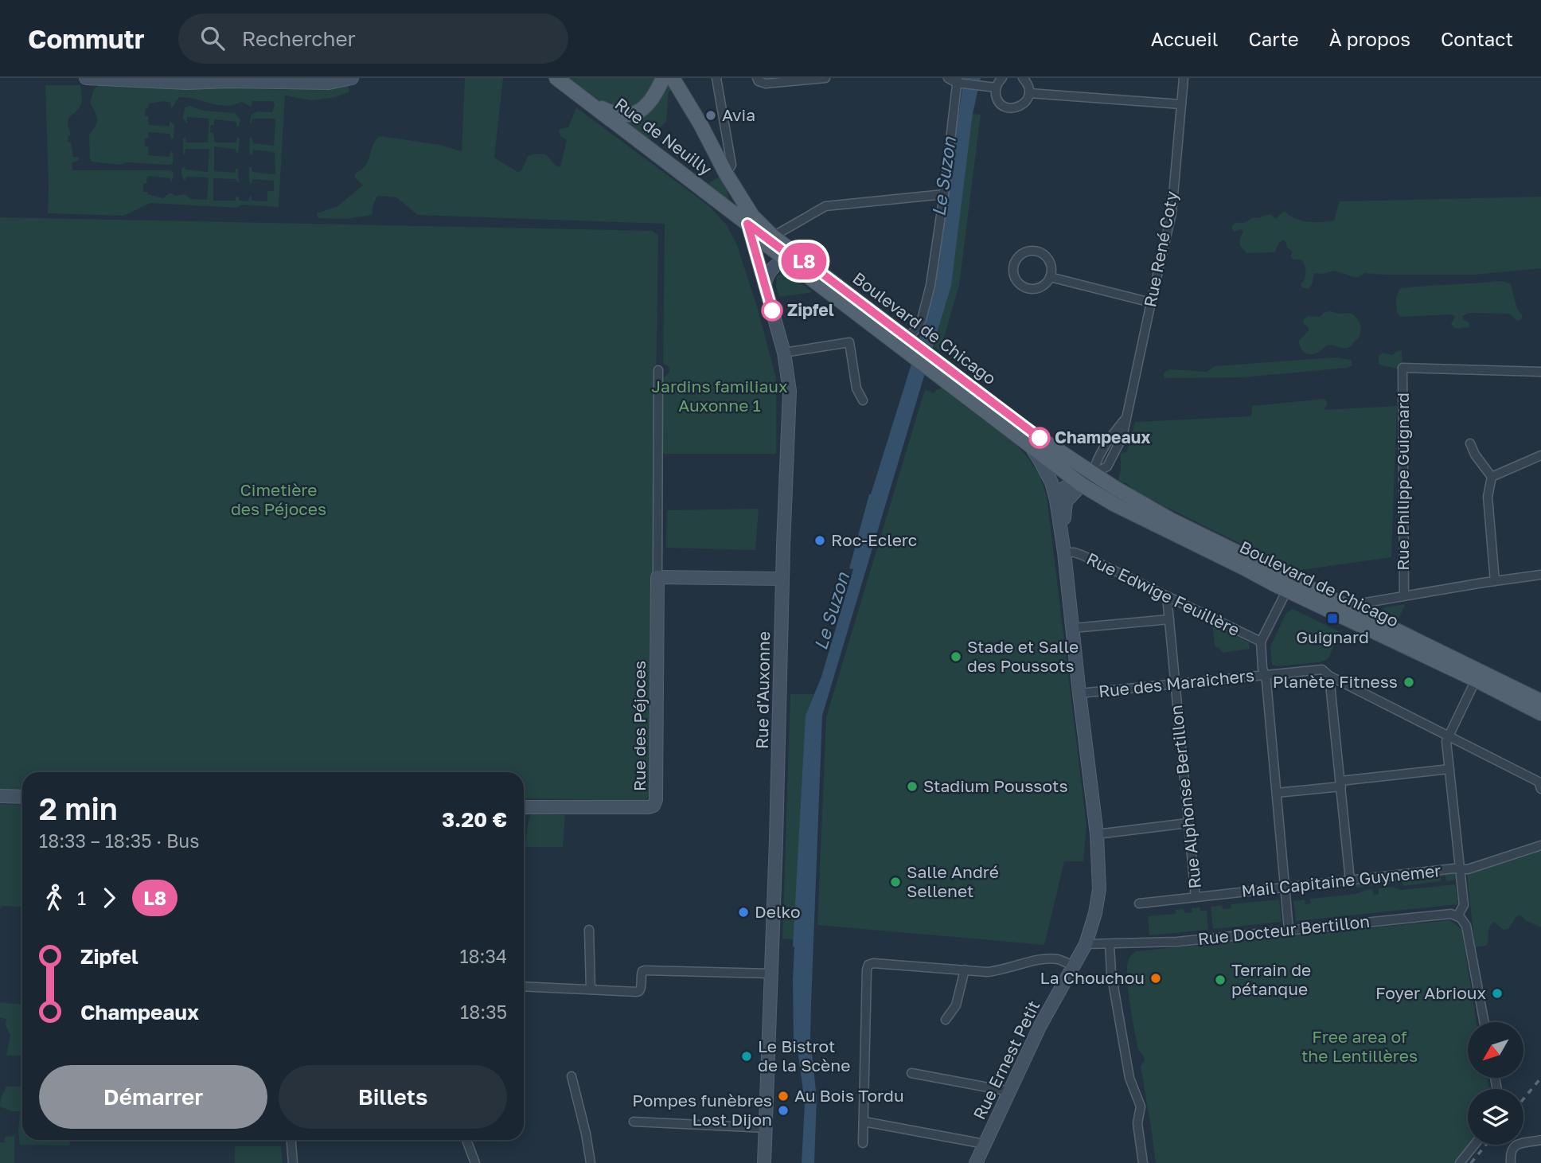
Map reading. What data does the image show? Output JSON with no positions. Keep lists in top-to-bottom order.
{
  "streets": {
    "main road": ["Rue de Neuilly", "Boulevard de Chicago"],
    "street": [
      "Rue René Coty",
      "Rue Philippe Guignard",
      "Rue Edwige Feuillère",
      "Rue des Maraichers",
      "Rue d'Auxonne",
      "Rue des Péjoces",
      "Rue Alphonse Bertillon",
      "Mail Capitaine Guynemer",
      "Rue Docteur Bertillon",
      "Rue Ernest Petit"
    ]
  },
  "crossings": [
    ["Rue de Neuilly", "Boulevard de Chicago"],
    ["Rue de Neuilly", "Rue d'Auxonne"],
    ["Rue René Coty", "Boulevard de Chicago"],
    ["Boulevard de Chicago", "Rue d'Auxonne"],
    ["Rue Edwige Feuillère", "Rue Alphonse Bertillon"],
    ["Rue Edwige Feuillère", "Rue Ernest Petit"],
    ["Rue des Maraichers", "Rue Alphonse Bertillon"],
    ["Rue des Maraichers", "Rue Ernest Petit"],
    ["Rue Alphonse Bertillon", "Mail Capitaine Guynemer"],
    ["Rue Docteur Bertillon", "Rue Ernest Petit"]
  ],
  "water": ["Le Suzon"],
  "parks": ["Jardins familiaux Auxonne 1", "Cimetière des Péjoces", "Free area of the Lentillères"],
  "places": {
    "other": [
      "Avia",
      "Zipfel",
      "Champeaux",
      "Roc-Eclerc",
      "Stade et Salle des Poussots",
      "Planète Fitness",
      "Stadium Poussots",
      "Salle André Sellenet",
      "Delko",
      "La Chouchou",
      "Terrain de pétanque",
      "Foyer Abrioux",
      "Le Bistrot de la Scène",
      "Au Bois Tordu",
      "Pompes funèbres Lost Dijon"
    ],
    "transit": ["Guignard"]
  },
  "lines": ["bus line L8"],
  "north": "bottom left",
  "page": {
    "header": "Commutr",
    "search": "Rechercher",
    "nav": [
      "Accueil",
      "Carte",
      "À propos",
      "Contact"
    ],
    "on_map": "L8",
    "heading": ["2 min", "18:33 – 18:35 · Bus", "3.20 €"],
    "legs": ["1", "L8"],
    "list": [
      {
        "name": "Zipfel",
        "value": "18:34"
      },
      {
        "name": "Champeaux",
        "value": "18:35"
      }
    ],
    "buttons": ["Démarrer", "Billets"]
  }
}
